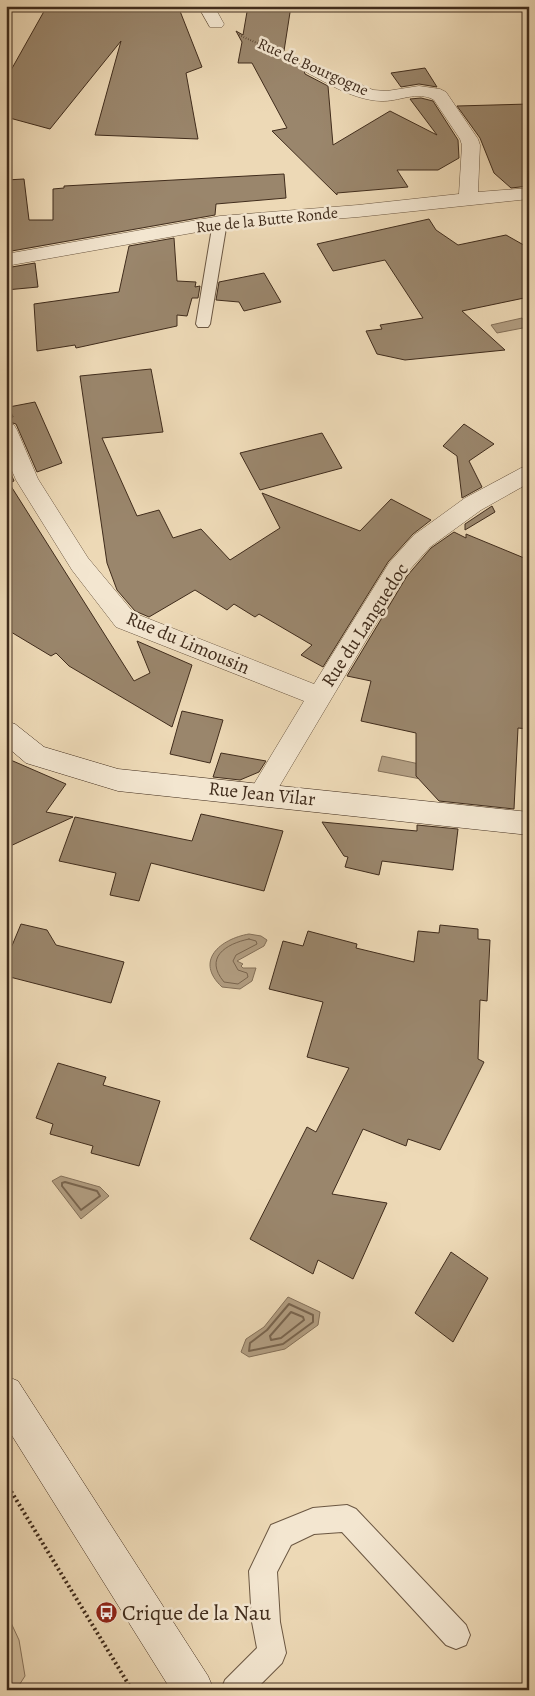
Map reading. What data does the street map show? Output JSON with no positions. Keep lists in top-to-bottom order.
{
  "streets": {
    "street": [
      "Rue de Bourgogne",
      "Rue de la Butte Ronde",
      "Rue du Languedoc",
      "Rue du Limousin",
      "Rue Jean Vilar"
    ]
  },
  "crossings": [
    ["Rue de Bourgogne", "Rue de la Butte Ronde"],
    ["Rue du Languedoc", "Rue du Limousin"],
    ["Rue du Languedoc", "Rue Jean Vilar"]
  ],
  "places": {
    "bus stop": ["Crique de la Nau"]
  }
}
